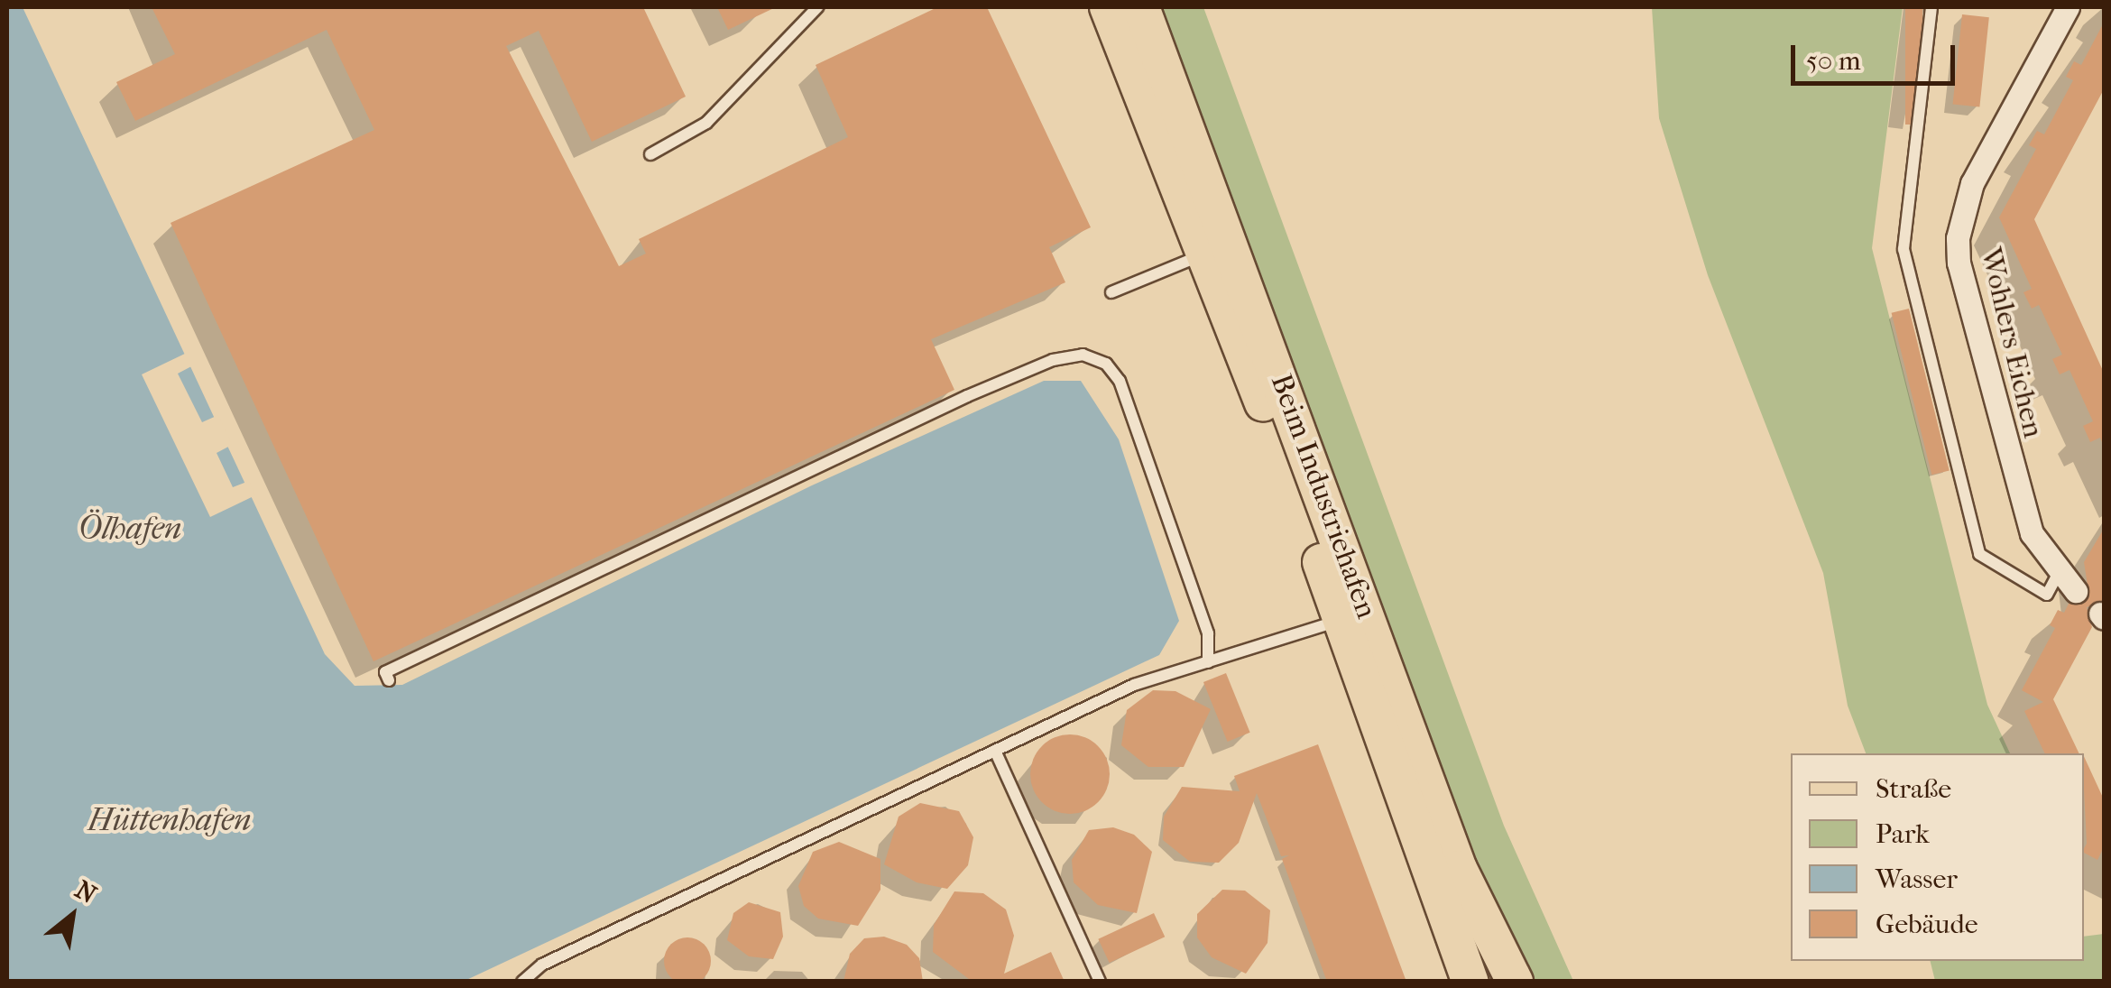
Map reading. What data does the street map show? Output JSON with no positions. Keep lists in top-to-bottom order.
{
  "streets": {
    "main road": ["Beim Industriehafen"],
    "street": ["Wohlers Eichen"]
  },
  "water": ["Ölhafen", "Hüttenhafen"],
  "legend": [
    "Straße",
    "Park",
    "Wasser",
    "Gebäude"
  ],
  "scale_bar": "50 m",
  "north": "top right"
}
